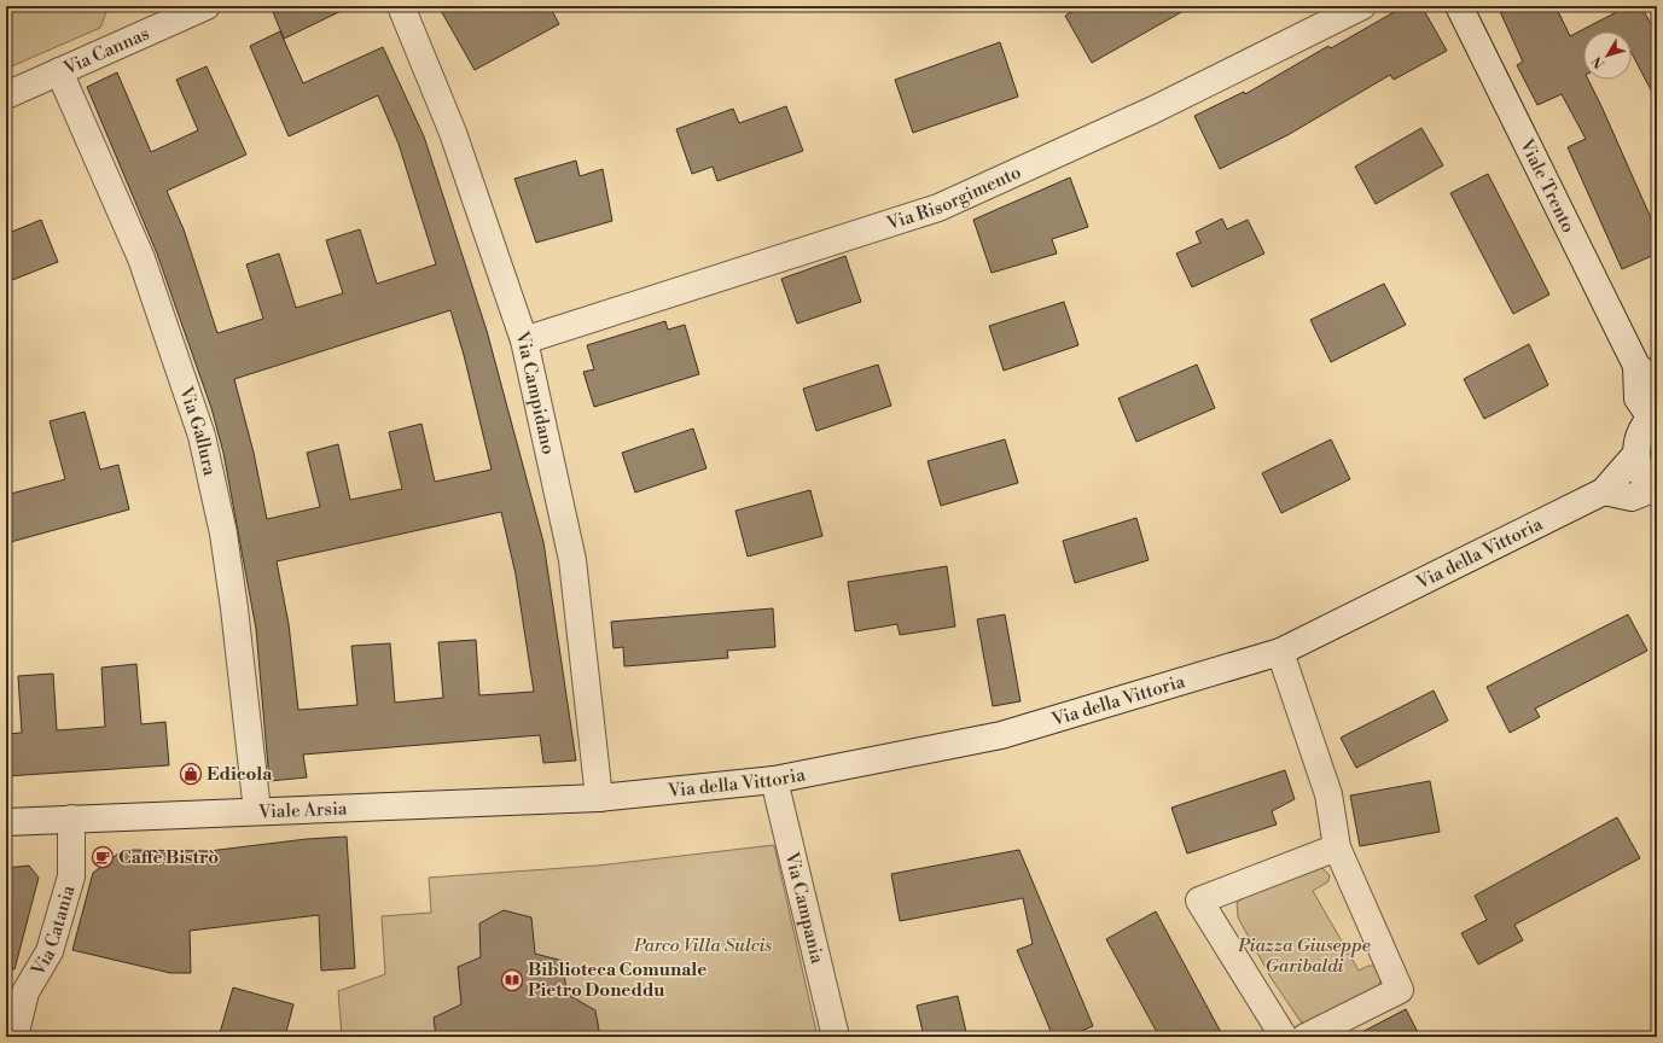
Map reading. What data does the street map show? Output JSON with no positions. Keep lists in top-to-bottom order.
{
  "streets": {
    "street": [
      "Via Cannas",
      "Viale Trento",
      "Via Risorgimento",
      "Via Campidano",
      "Via Gallura",
      "Via della Vittoria",
      "Viale Arsia",
      "Via Campania",
      "Via Catania"
    ]
  },
  "crossings": [
    ["Via Cannas", "Via Gallura"],
    ["Via Risorgimento", "Via Campidano"],
    ["Via Campidano", "Via della Vittoria"],
    ["Via Campidano", "Viale Arsia"],
    ["Via Gallura", "Viale Arsia"],
    ["Via della Vittoria", "Viale Arsia"],
    ["Via della Vittoria", "Via Campania"],
    ["Viale Arsia", "Via Catania"]
  ],
  "parks": ["Parco Villa Sulcis", "Piazza Giuseppe Garibaldi"],
  "places": {
    "shop": ["Edicola"],
    "cafe": ["Caffè Bistrò"],
    "library": ["Biblioteca Comunale Pietro Doneddu"]
  },
  "north": "bottom left"
}
